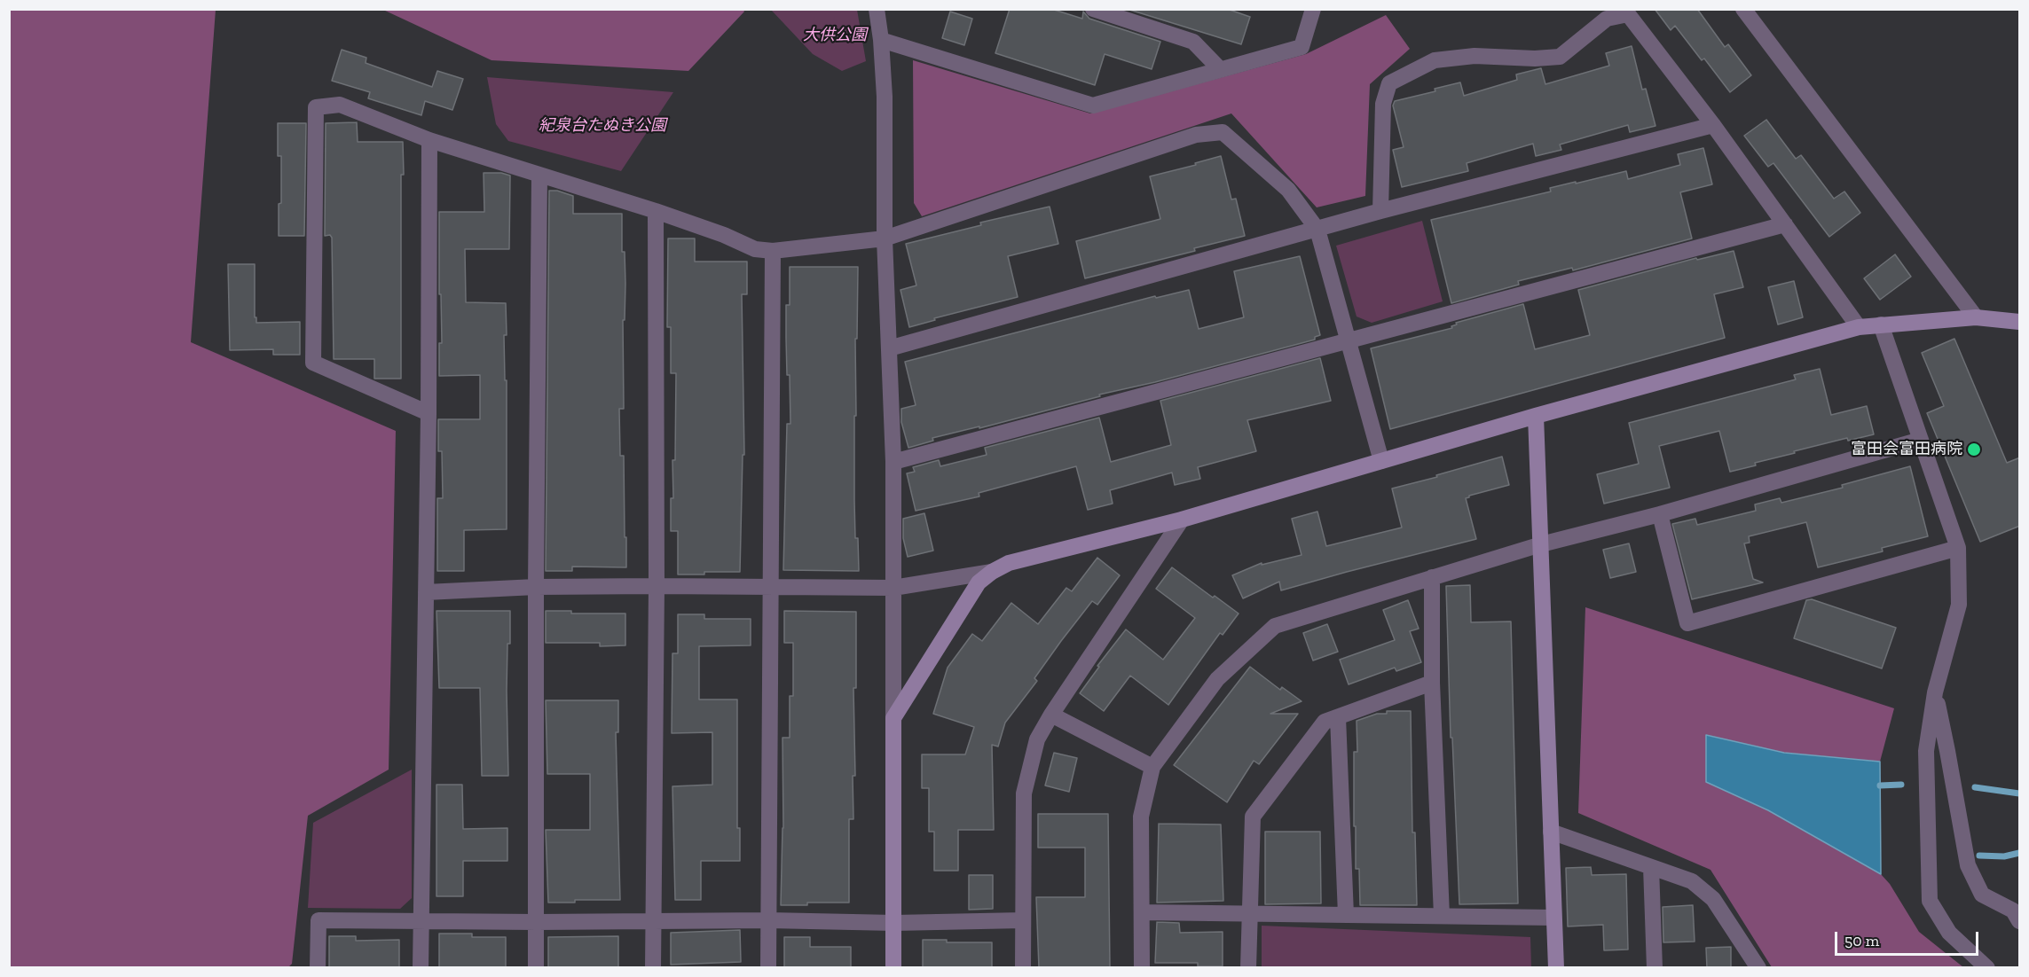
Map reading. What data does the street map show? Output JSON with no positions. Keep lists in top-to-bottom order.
{
  "parks": ["大供公園", "紀泉台たぬき公園"],
  "places": ["富田会富田病院"],
  "scale_bar": "50 m"
}
